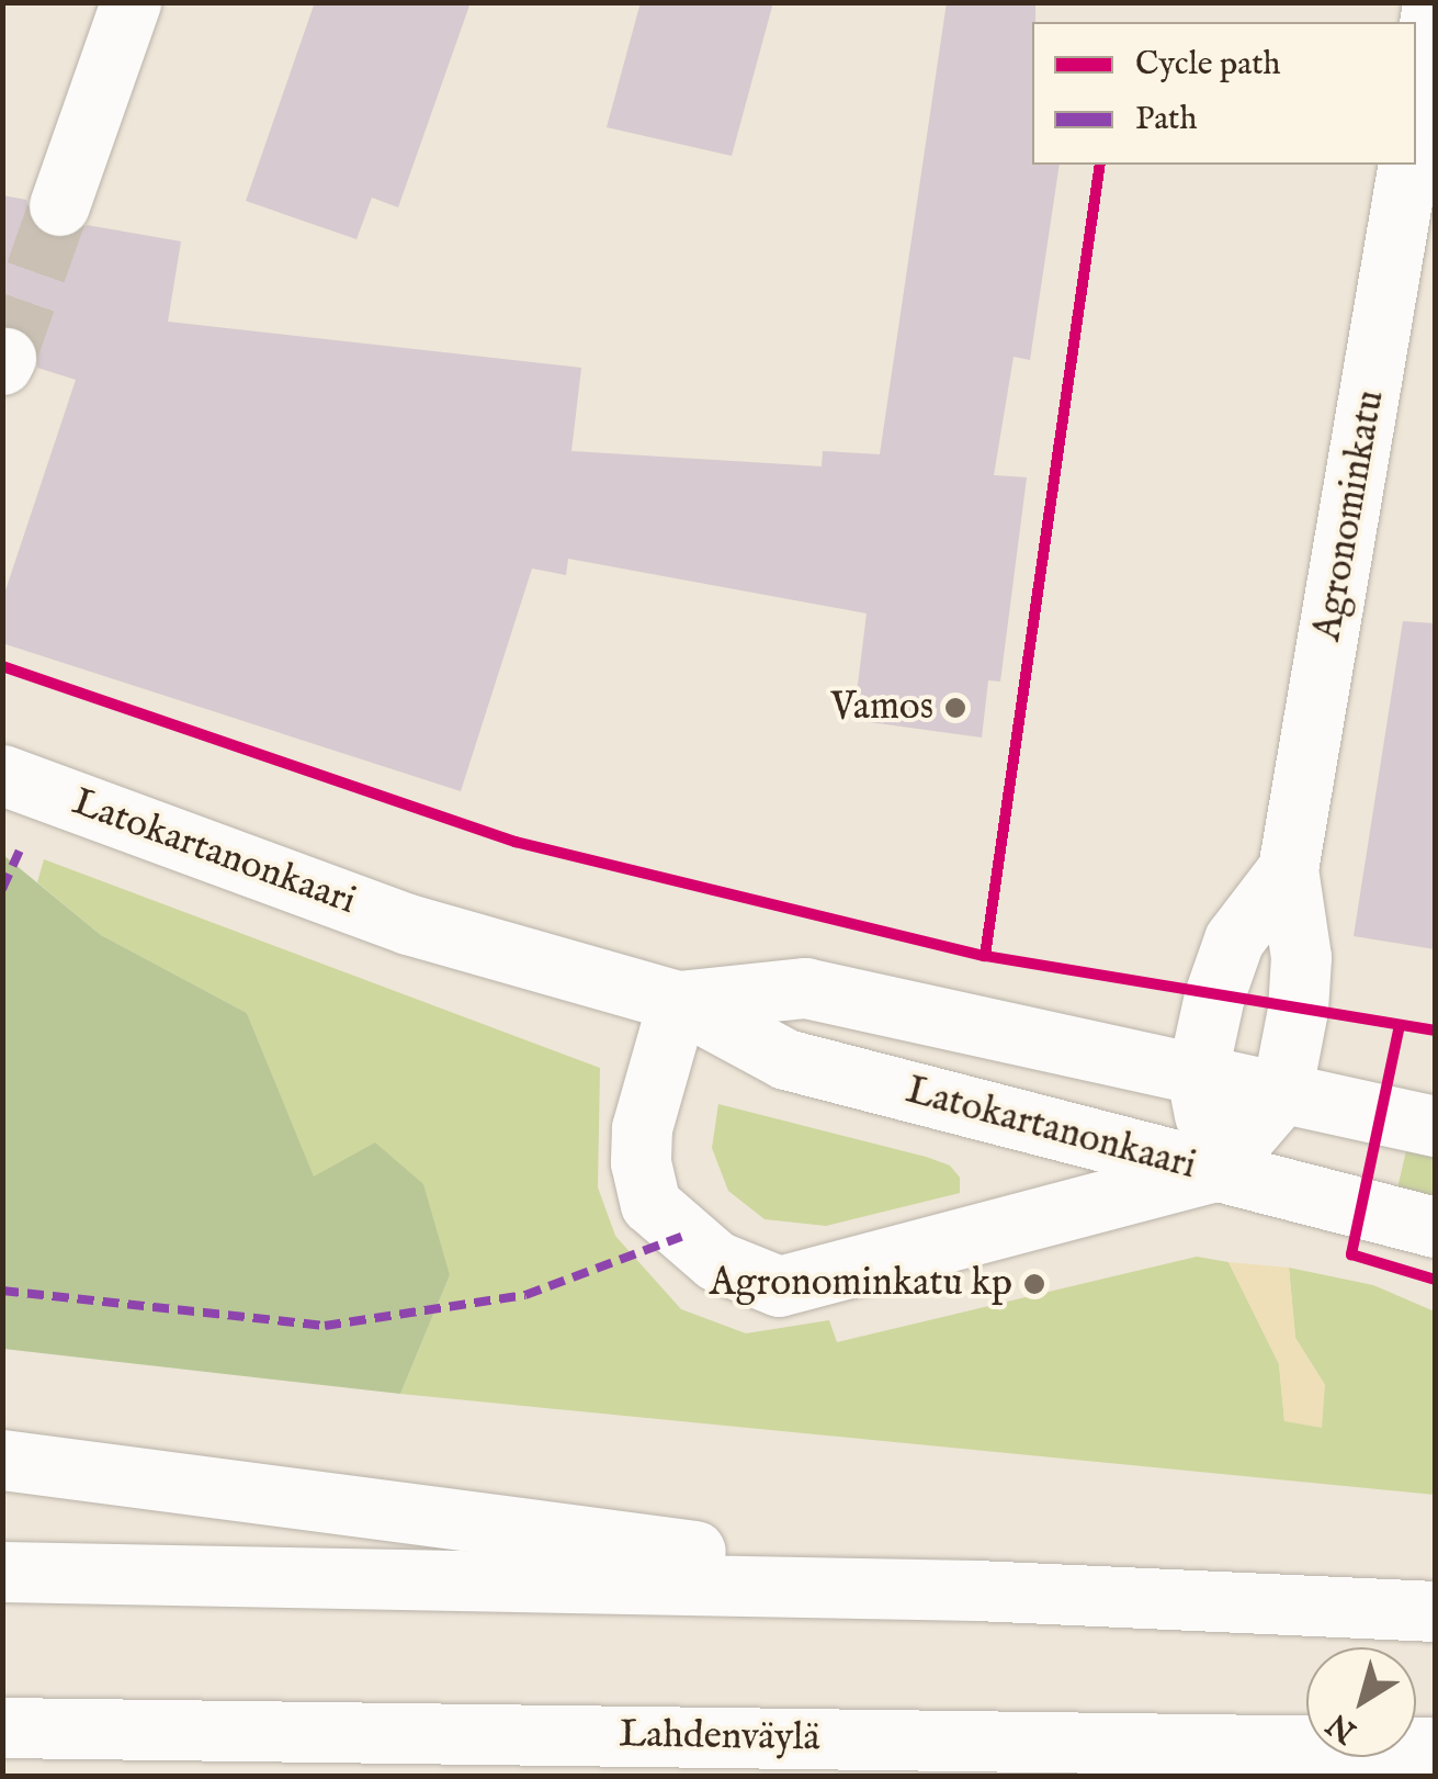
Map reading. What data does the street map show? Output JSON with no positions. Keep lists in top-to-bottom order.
{
  "streets": {
    "main road": ["Agronominkatu", "Latokartanonkaari", "Lahdenväylä"]
  },
  "crossings": [
    ["Agronominkatu", "Latokartanonkaari"]
  ],
  "places": ["Vamos", "Agronominkatu kp"],
  "legend": ["Cycle path", "Path"],
  "north": "bottom left"
}
